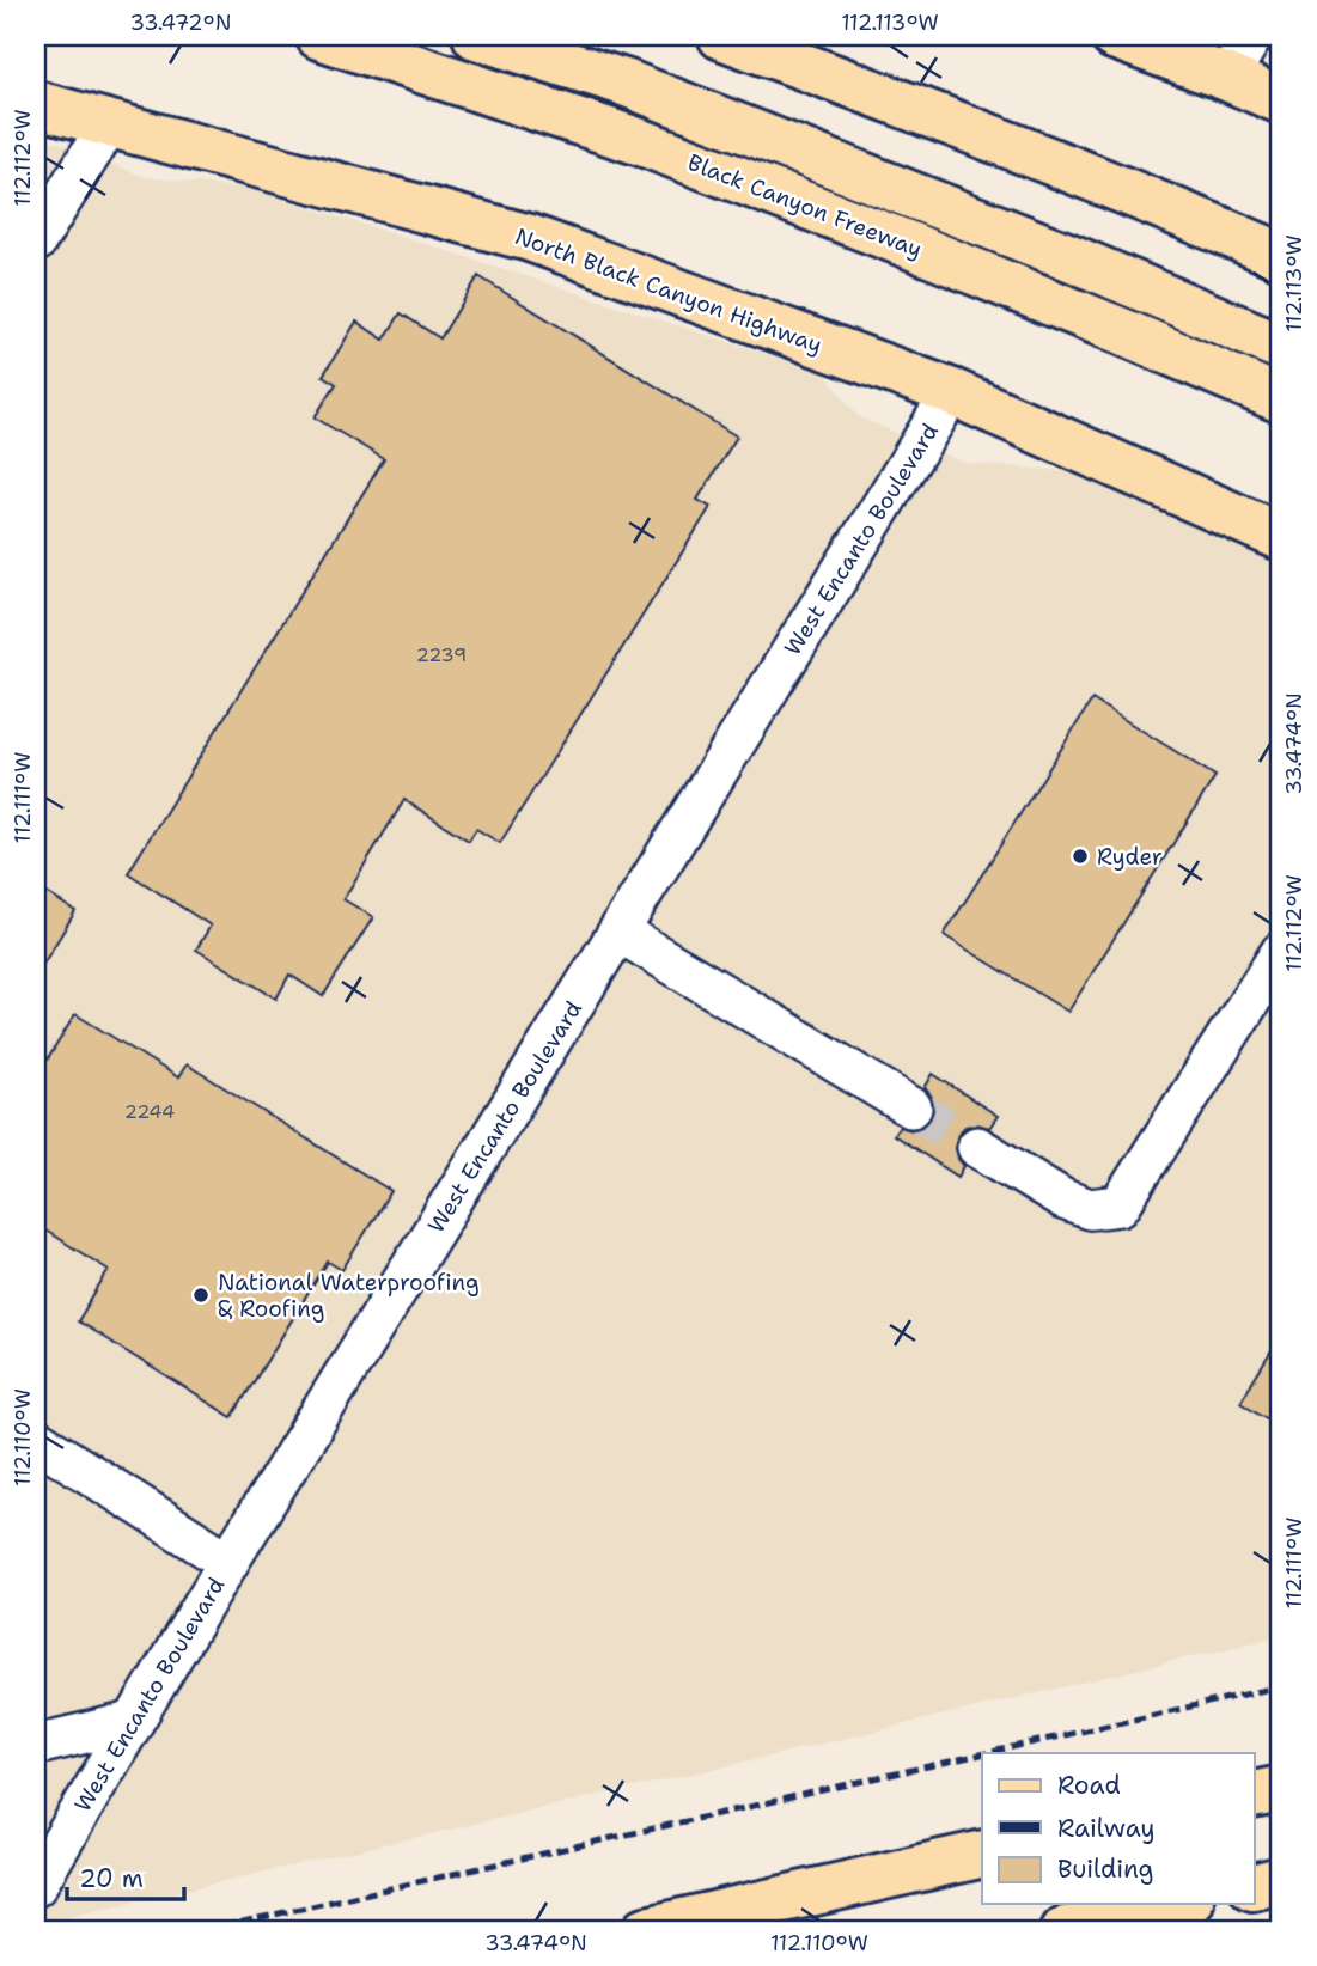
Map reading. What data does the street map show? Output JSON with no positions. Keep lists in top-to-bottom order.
{
  "streets": {
    "main road": ["Black Canyon Freeway", "North Black Canyon Highway"],
    "street": ["West Encanto Boulevard"]
  },
  "crossings": [
    ["North Black Canyon Highway", "West Encanto Boulevard"]
  ],
  "places": ["Ryder", "National Waterproofing & Roofing"],
  "house_numbers": ["2239", "2244"],
  "legend": ["Road", "Railway", "Building"],
  "scale_bar": "20 m",
  "coordinates": [
    "33.472°N",
    "112.113°W",
    "112.112°W",
    "33.474°N",
    "112.111°W",
    "112.110°W"
  ]
}
